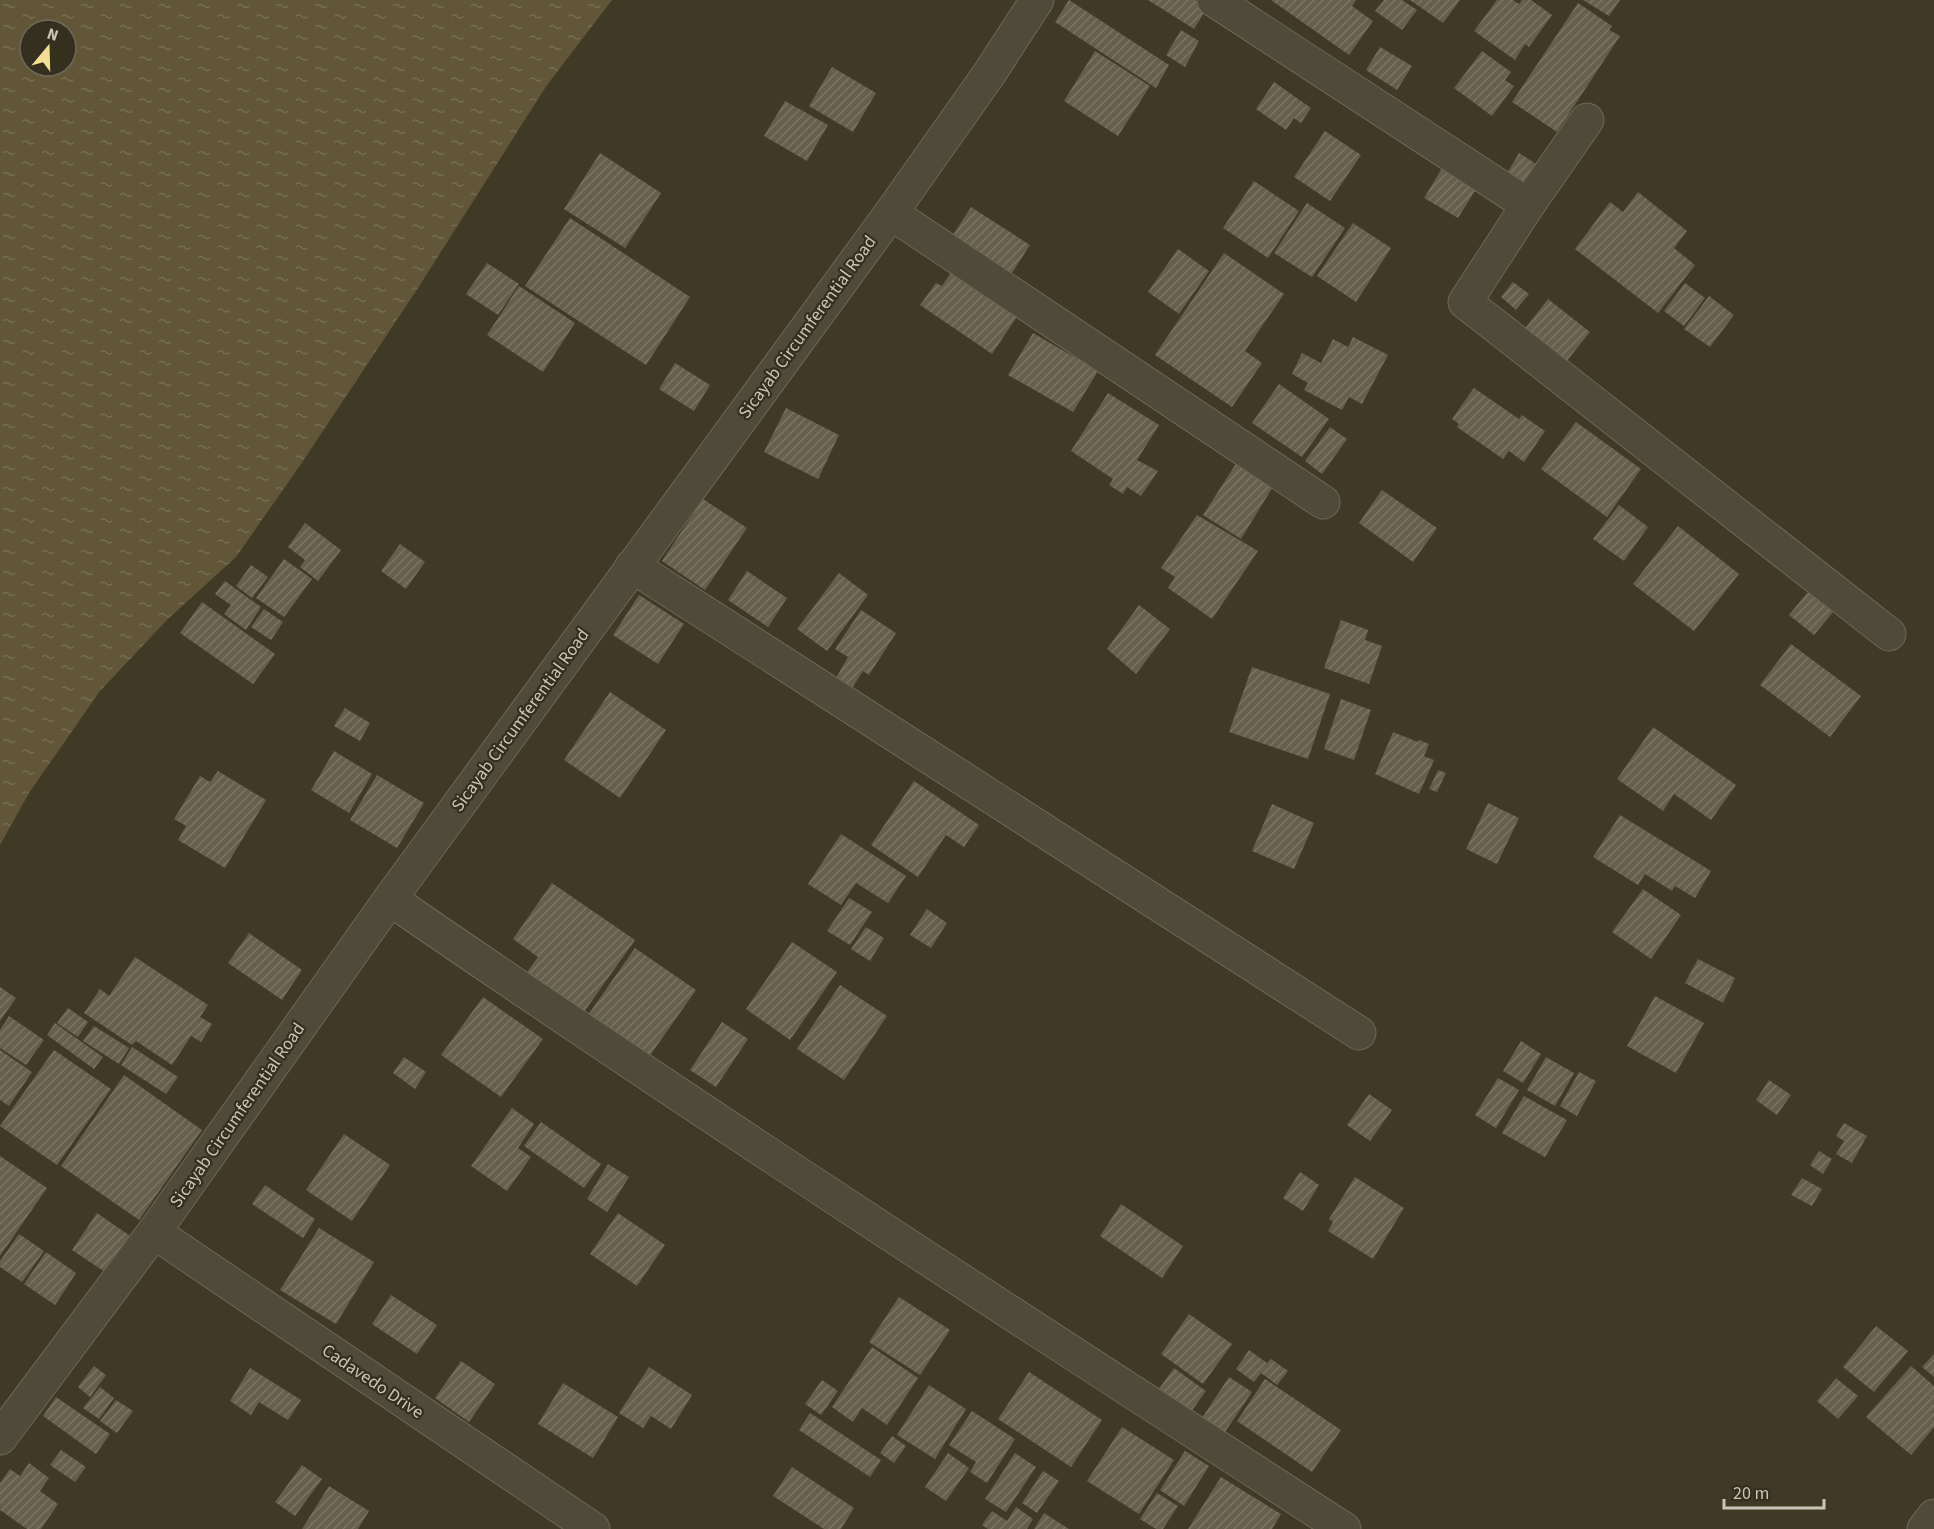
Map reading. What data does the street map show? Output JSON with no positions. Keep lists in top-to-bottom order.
{
  "streets": {
    "street": ["Sicayab Circumferential Road", "Cadavedo Drive"]
  },
  "crossings": [
    ["Sicayab Circumferential Road", "Cadavedo Drive"]
  ],
  "scale_bar": "20 m",
  "north": "top"
}
